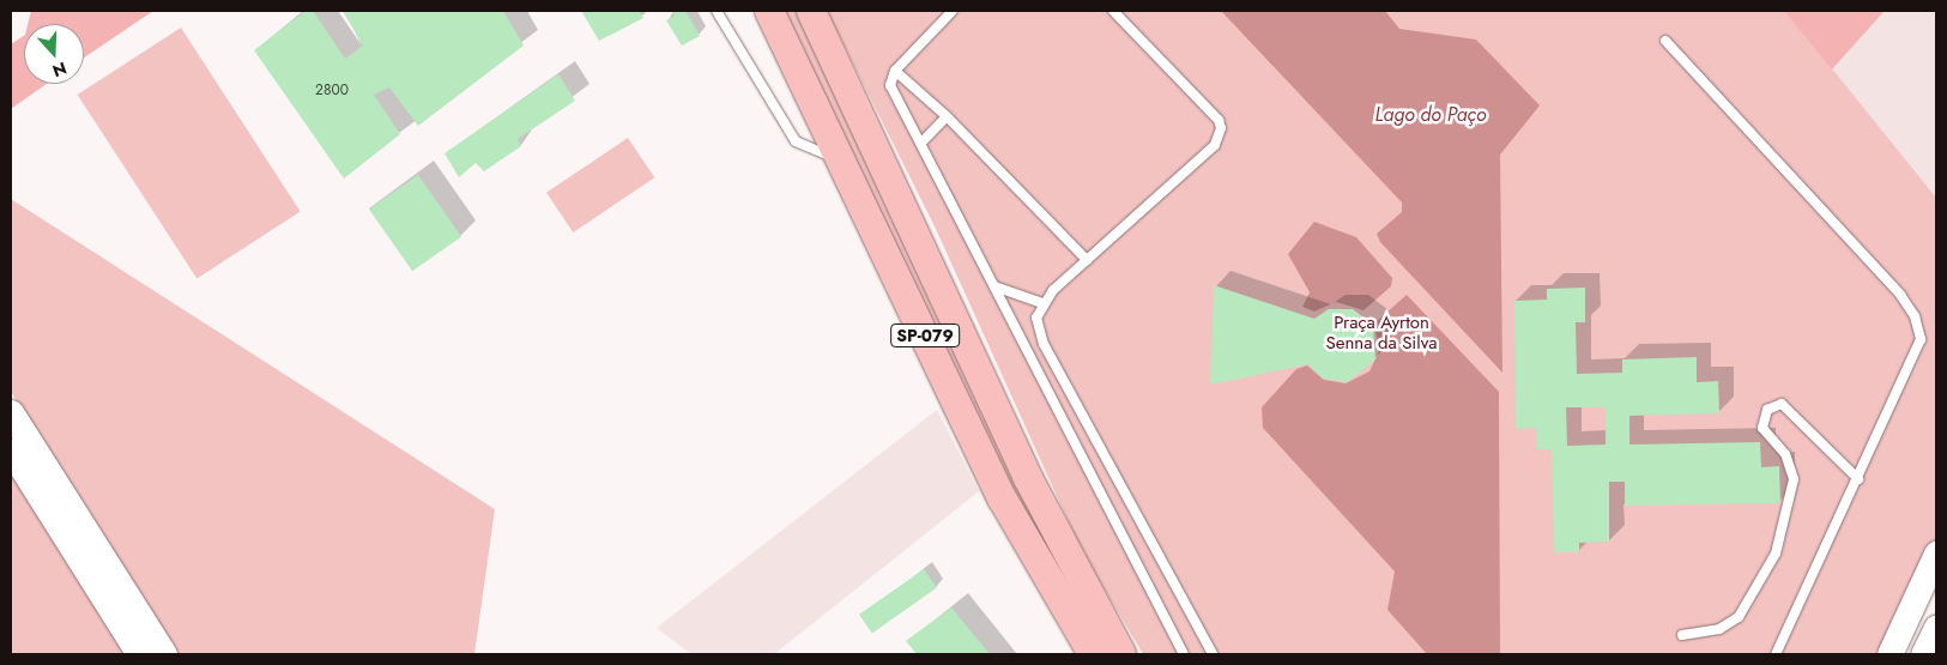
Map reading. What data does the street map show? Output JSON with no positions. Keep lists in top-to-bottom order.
{
  "streets": {
    "main road": ["SP-079"]
  },
  "water": ["Lago do Paço"],
  "parks": ["Praça Ayrton Senna da Silva"],
  "house_numbers": ["2800"],
  "north": "bottom"
}
